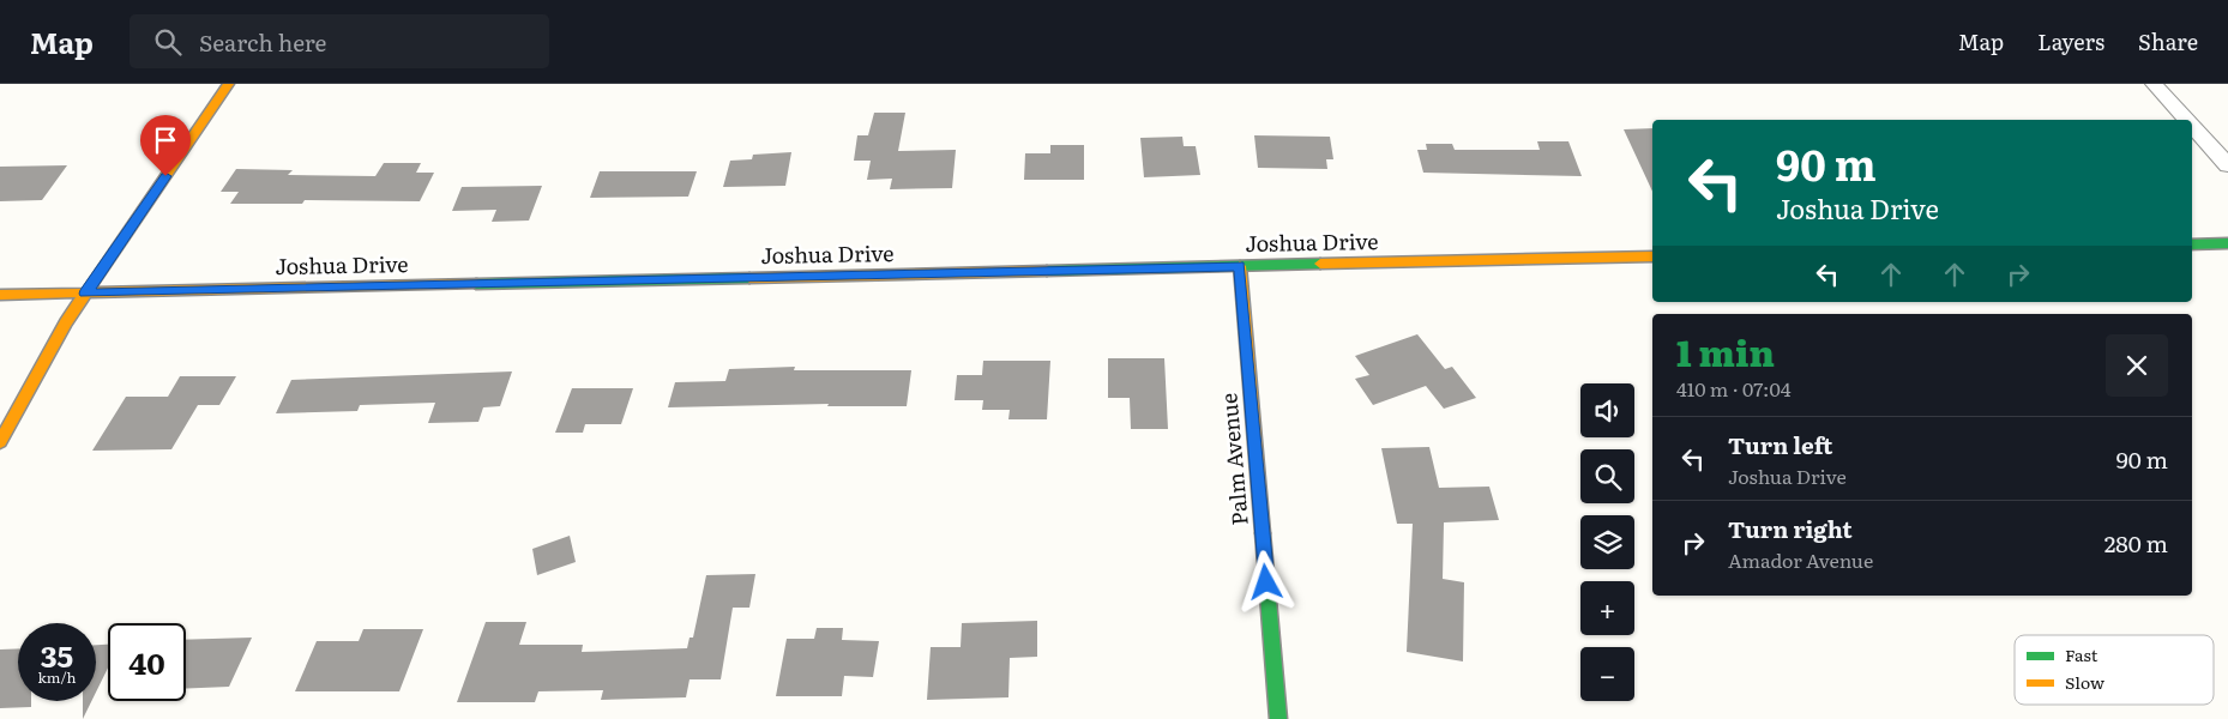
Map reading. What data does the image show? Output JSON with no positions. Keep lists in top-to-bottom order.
{
  "streets": {
    "street": ["Joshua Drive", "Palm Avenue"]
  },
  "crossings": [
    ["Joshua Drive", "Palm Avenue"]
  ],
  "legend": ["Fast", "Slow"],
  "page": {
    "header": "Map",
    "search": "Search here",
    "nav": ["Map", "Layers", "Share"],
    "turn": ["90 m", "Joshua Drive"],
    "heading": ["1 min", "410 m · 07:04"],
    "map_buttons": ["+", "−"],
    "list": [
      {
        "name": "Turn left",
        "note": "Joshua Drive",
        "value": "90 m"
      },
      {
        "name": "Turn right",
        "note": "Amador Avenue",
        "value": "280 m"
      }
    ],
    "speed": "35 km/h",
    "limit": "40"
  }
}
